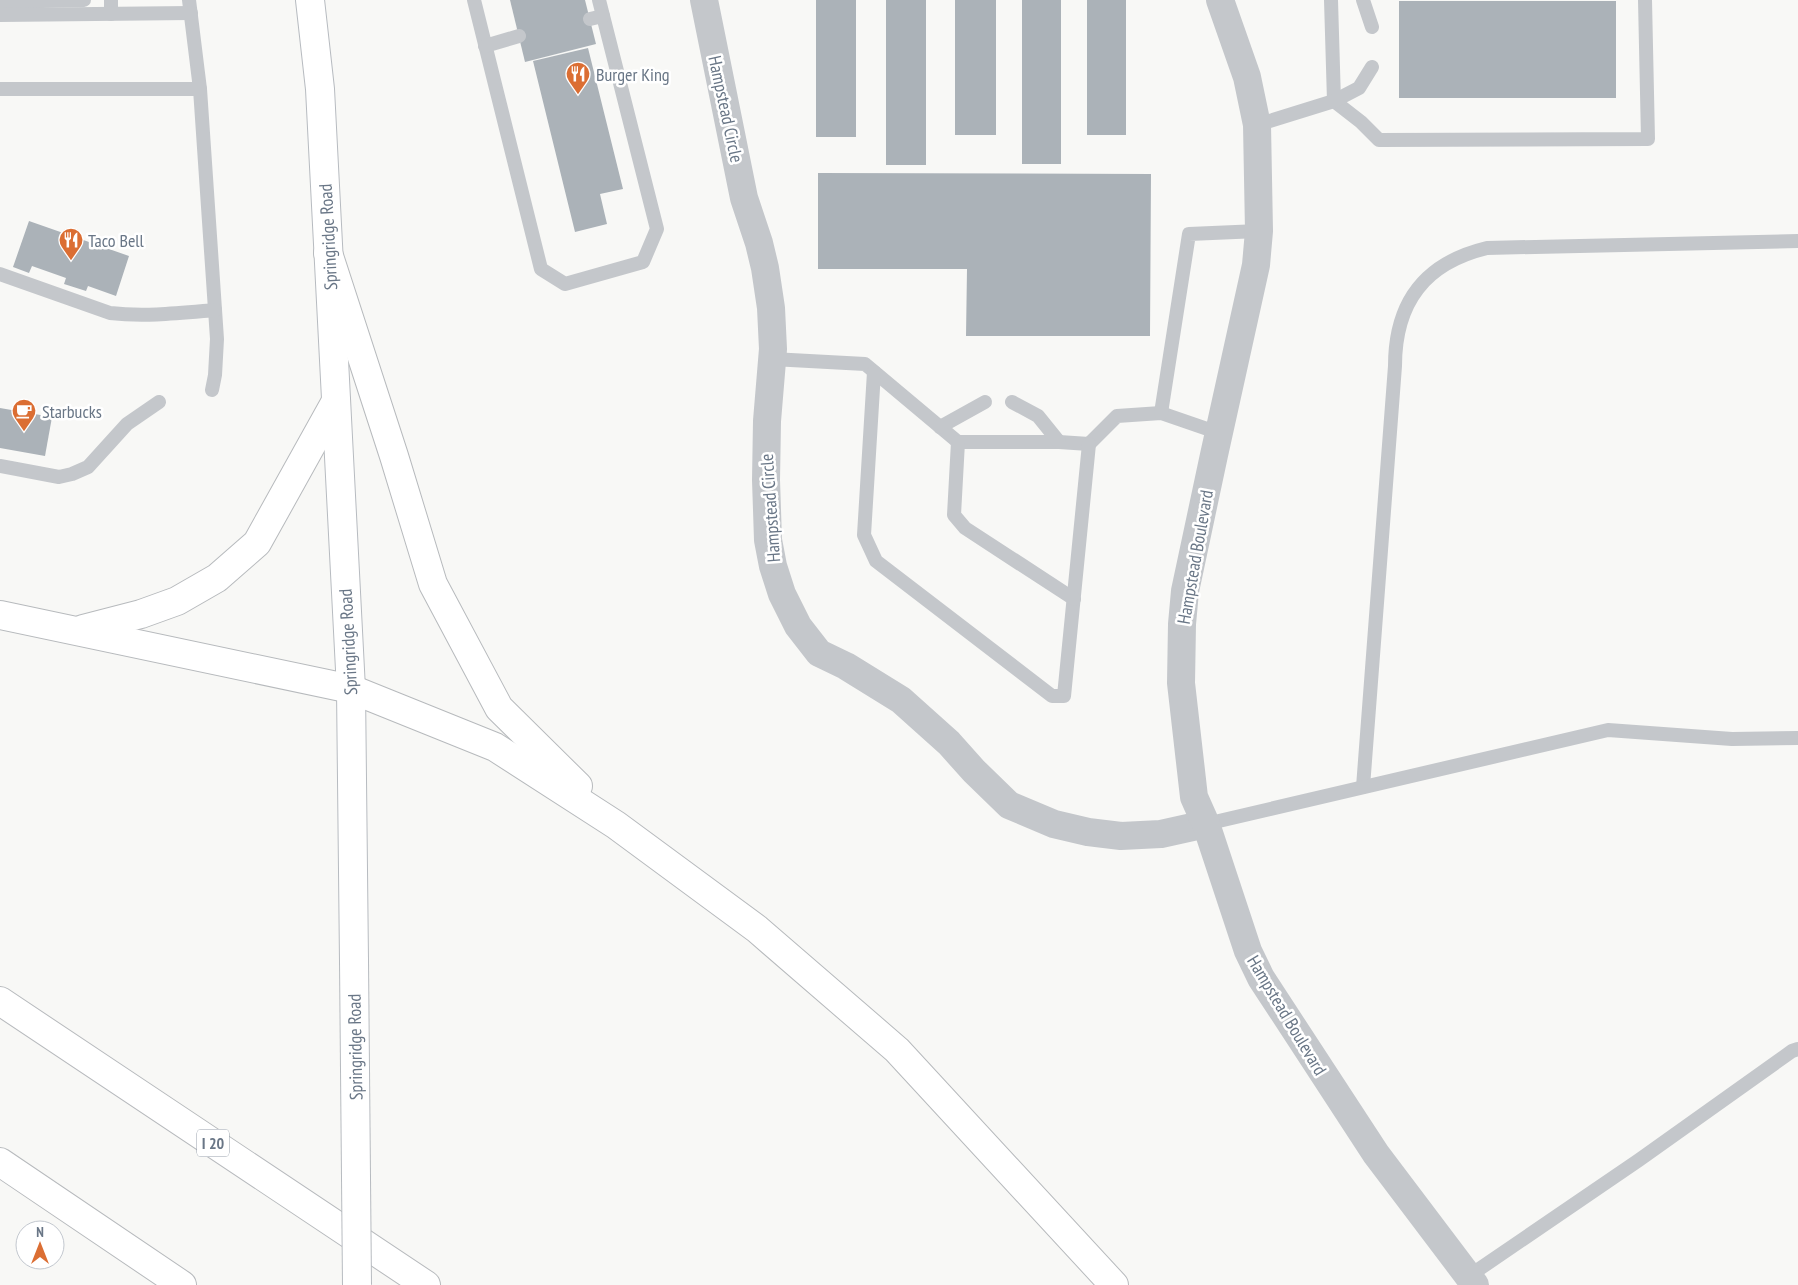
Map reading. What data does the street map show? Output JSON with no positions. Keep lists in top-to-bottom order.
{
  "streets": {
    "main road": ["Springridge Road", "I 20"],
    "street": ["Hampstead Circle", "Hampstead Boulevard"]
  },
  "crossings": [
    ["Hampstead Circle", "Hampstead Boulevard"]
  ],
  "places": {
    "restaurant": ["Burger King", "Taco Bell"],
    "cafe": ["Starbucks"]
  },
  "north": "top"
}
